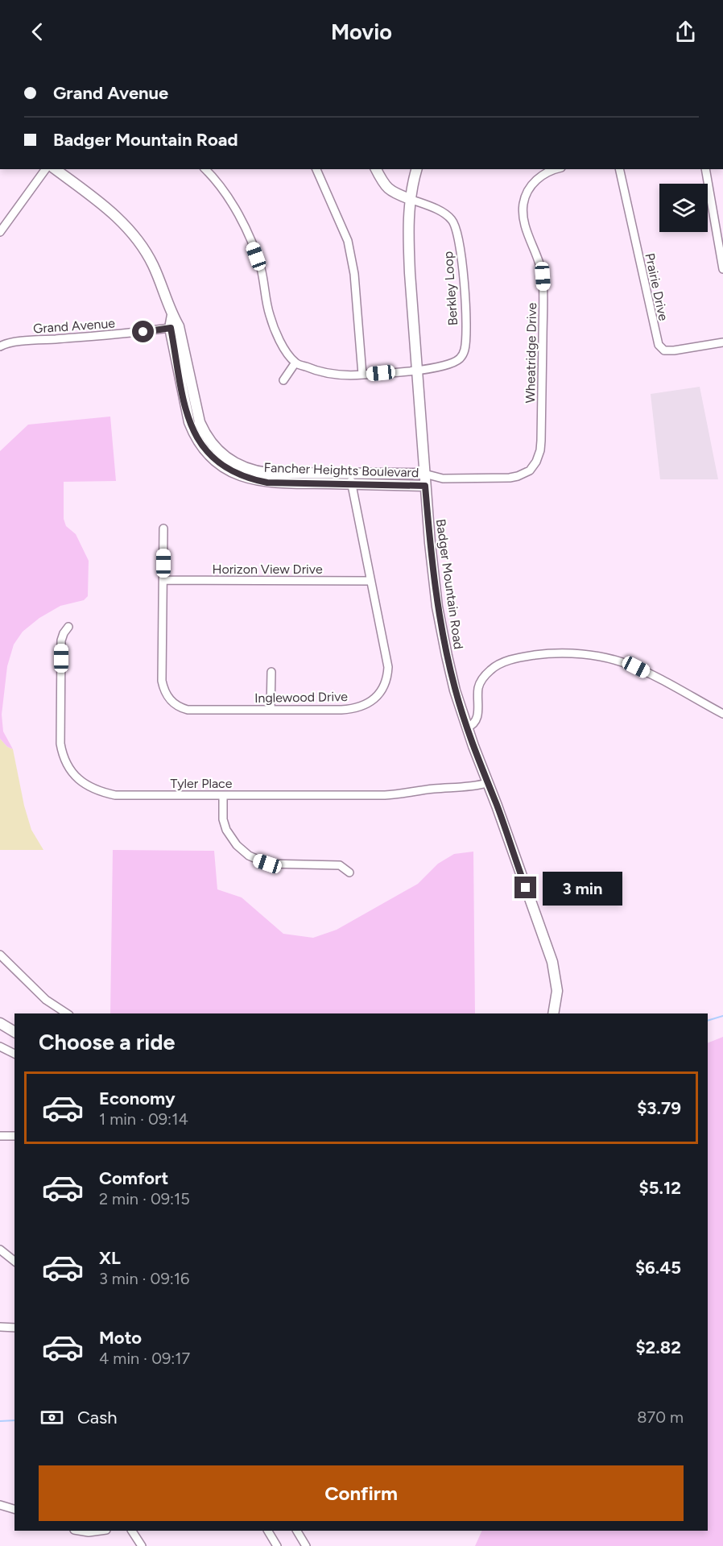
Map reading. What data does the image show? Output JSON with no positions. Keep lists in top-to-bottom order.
{
  "streets": {
    "street": [
      "Prairie Drive",
      "Berkley Loop",
      "Grand Avenue",
      "Wheatridge Drive",
      "Fancher Heights Boulevard",
      "Horizon View Drive",
      "Badger Mountain Road",
      "Inglewood Drive",
      "Tyler Place"
    ]
  },
  "crossings": [
    ["Berkley Loop", "Badger Mountain Road"],
    ["Grand Avenue", "Fancher Heights Boulevard"],
    ["Wheatridge Drive", "Fancher Heights Boulevard"],
    ["Wheatridge Drive", "Badger Mountain Road"],
    ["Fancher Heights Boulevard", "Badger Mountain Road"],
    ["Fancher Heights Boulevard", "Inglewood Drive"],
    ["Horizon View Drive", "Inglewood Drive"],
    ["Badger Mountain Road", "Tyler Place"]
  ],
  "page": {
    "header": "Movio",
    "banner": ["Grand Avenue", "Badger Mountain Road"],
    "bubble": "3 min",
    "heading": "Choose a ride",
    "list": [
      {
        "name": "Economy",
        "note": "1 min · 09:14",
        "value": "$3.79"
      },
      {
        "name": "Comfort",
        "note": "2 min · 09:15",
        "value": "$5.12"
      },
      {
        "name": "XL",
        "note": "3 min · 09:16",
        "value": "$6.45"
      },
      {
        "name": "Moto",
        "note": "4 min · 09:17",
        "value": "$2.82"
      }
    ],
    "pay": ["Cash", "870 m"],
    "buttons": "Confirm"
  }
}
